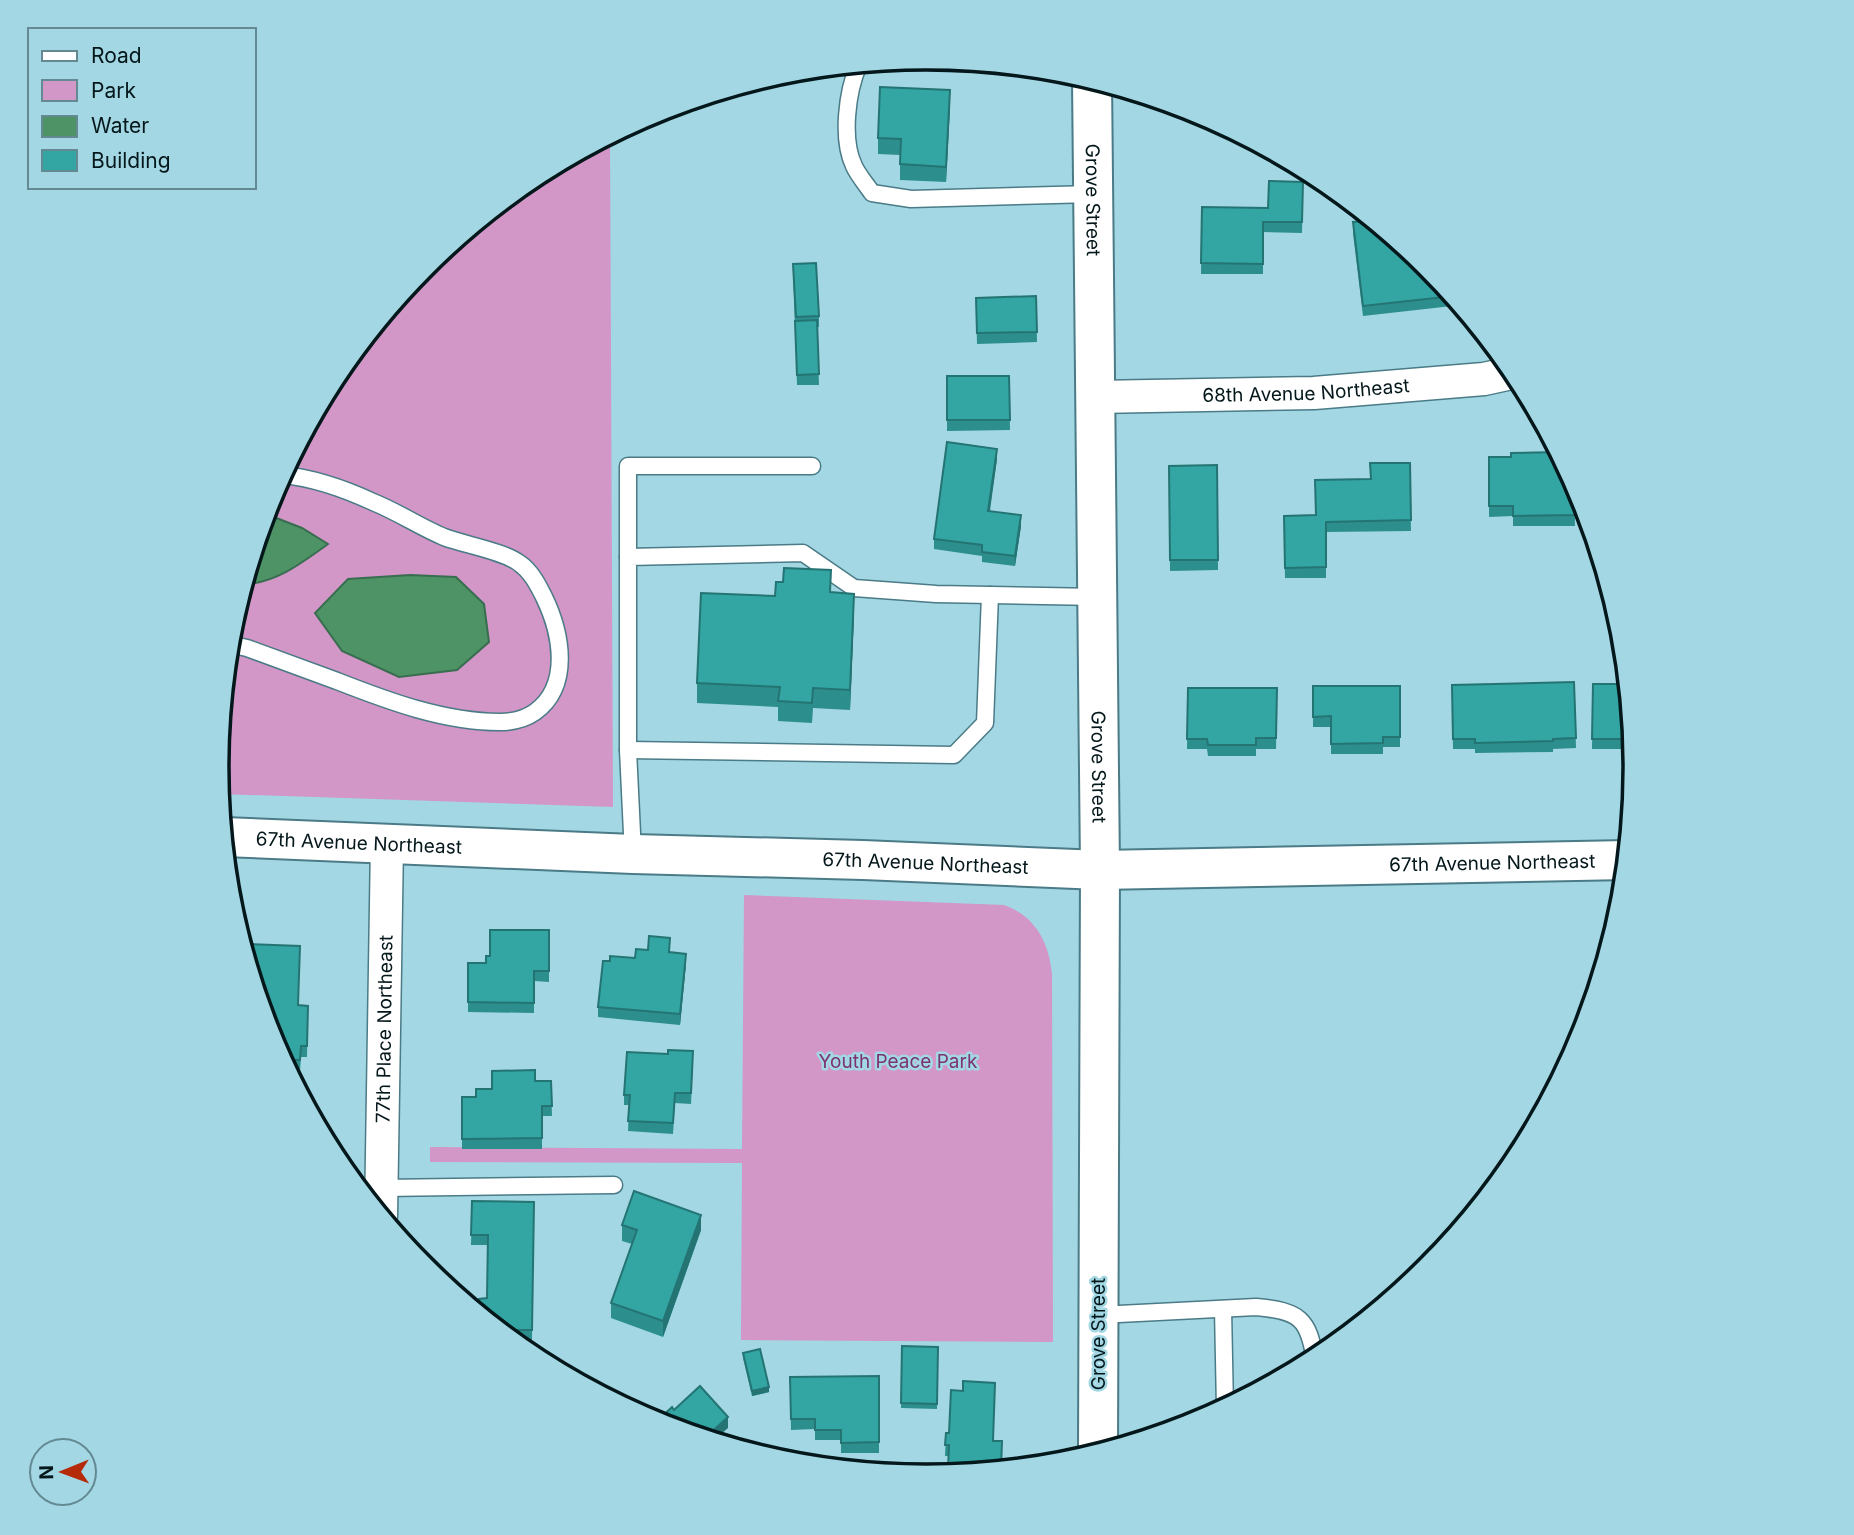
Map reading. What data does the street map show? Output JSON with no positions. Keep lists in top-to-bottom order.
{
  "streets": {
    "main road": ["Grove Street", "67th Avenue Northeast"],
    "street": ["68th Avenue Northeast", "77th Place Northeast"]
  },
  "crossings": [
    ["Grove Street", "68th Avenue Northeast"],
    ["Grove Street", "67th Avenue Northeast"],
    ["67th Avenue Northeast", "77th Place Northeast"]
  ],
  "parks": ["Youth Peace Park"],
  "legend": [
    "Road",
    "Park",
    "Water",
    "Building"
  ],
  "north": "left"
}
